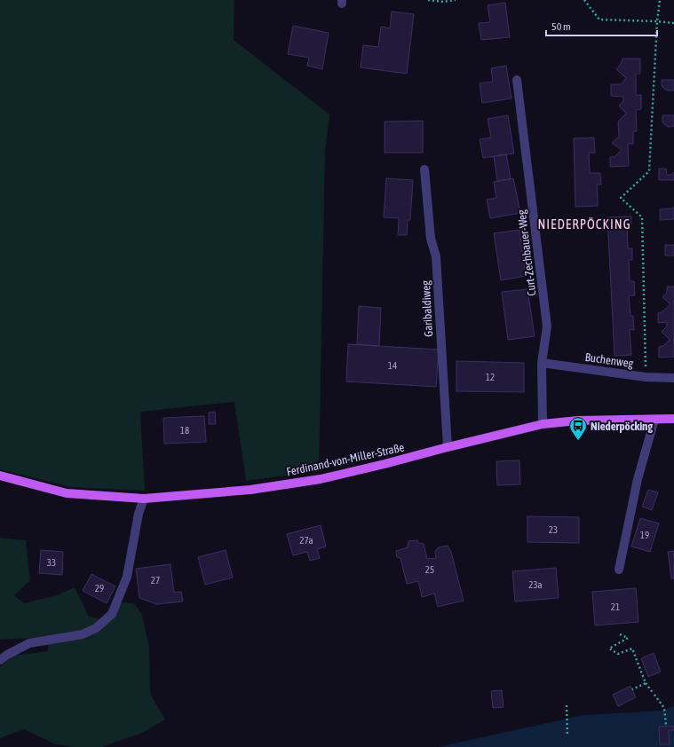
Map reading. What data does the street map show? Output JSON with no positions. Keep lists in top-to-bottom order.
{
  "streets": {
    "main road": ["Ferdinand-von-Miller-Straße"],
    "street": ["Curt-Zechbauer-Weg", "Garibaldiweg", "Buchenweg"]
  },
  "crossings": [
    ["Curt-Zechbauer-Weg", "Buchenweg"],
    ["Curt-Zechbauer-Weg", "Ferdinand-von-Miller-Straße"],
    ["Garibaldiweg", "Ferdinand-von-Miller-Straße"]
  ],
  "districts": ["NIEDERPÖCKING"],
  "places": {
    "bus stop": ["Niederpöcking"]
  },
  "house_numbers": [
    "14",
    "12",
    "18",
    "23",
    "19",
    "27a",
    "33",
    "25",
    "27",
    "23a",
    "29",
    "21"
  ],
  "scale_bar": "50 m"
}
